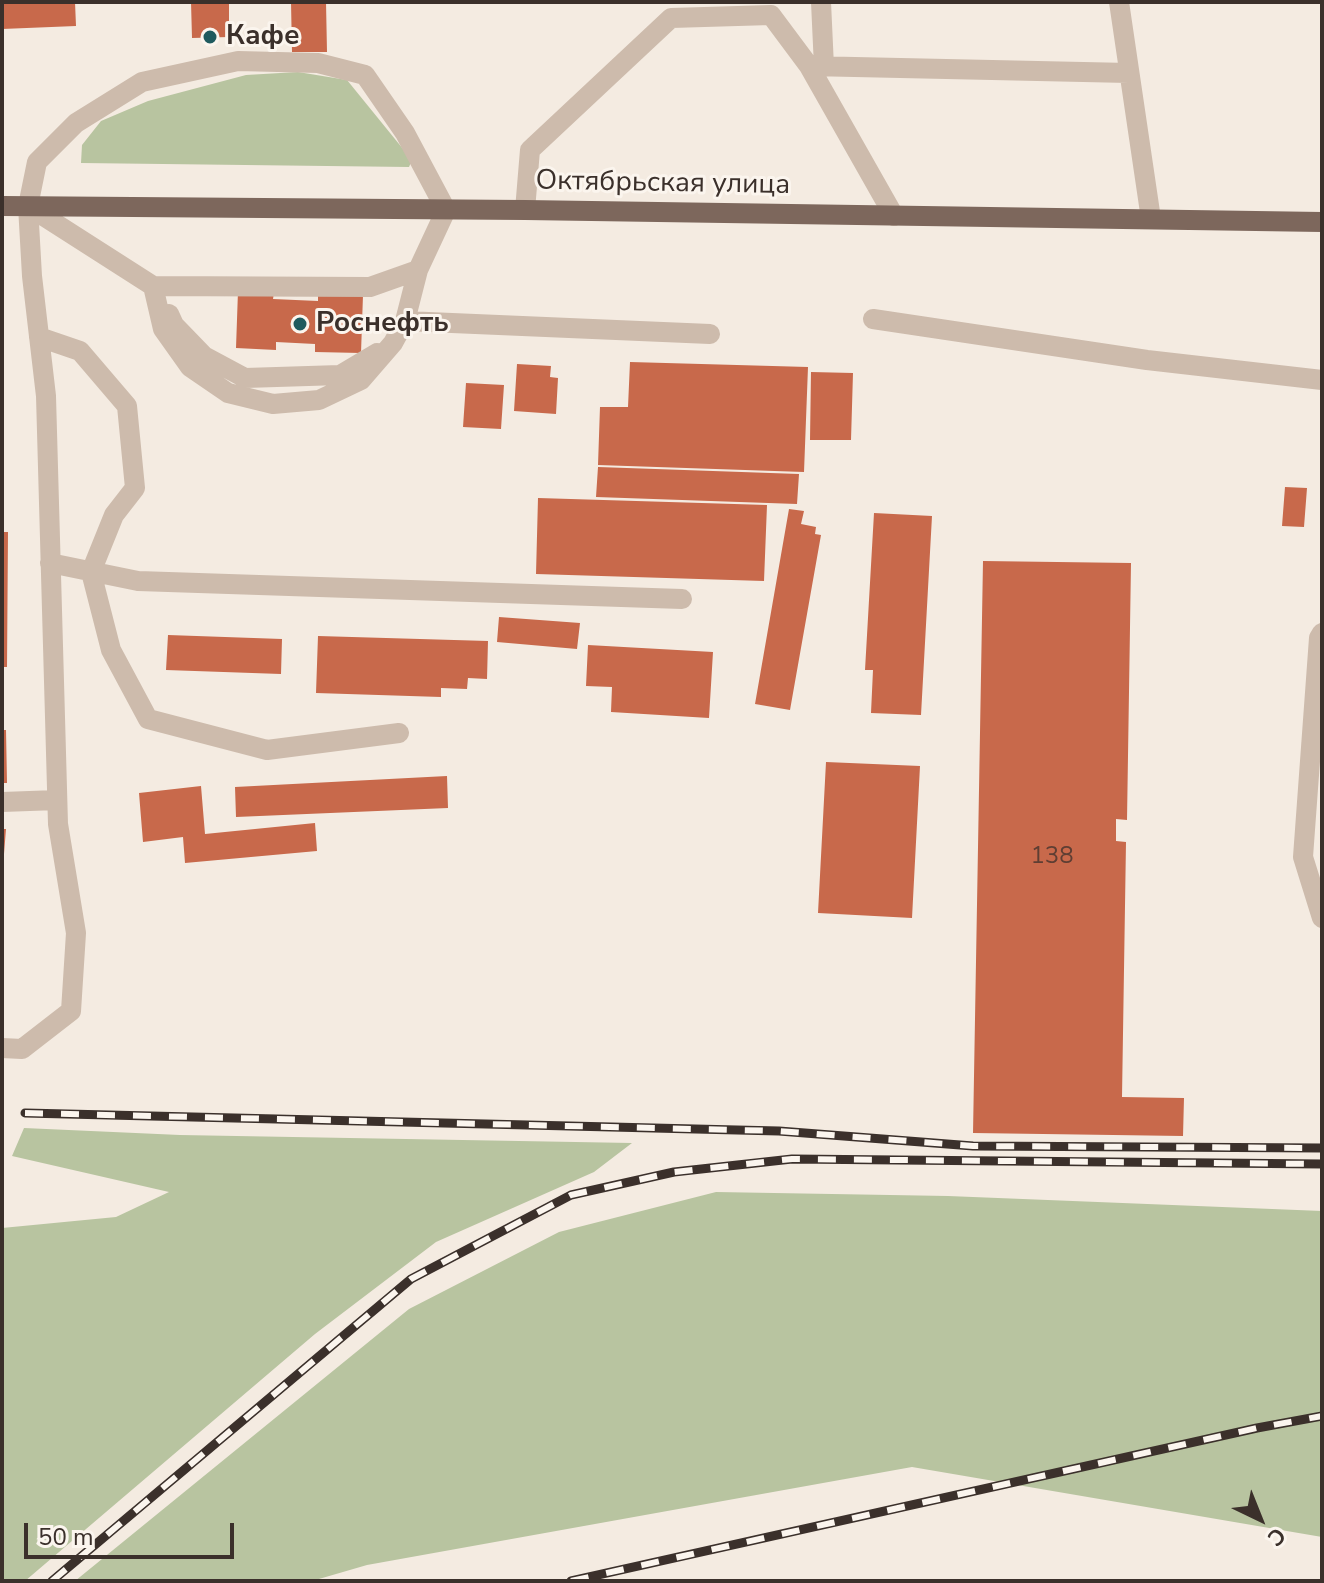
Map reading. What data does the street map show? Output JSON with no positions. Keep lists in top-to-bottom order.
{
  "streets": {
    "main road": ["Октябрьская улица"]
  },
  "places": ["Кафе", "Роснефть"],
  "house_numbers": ["138"],
  "scale_bar": "50 m",
  "north": "bottom right"
}
